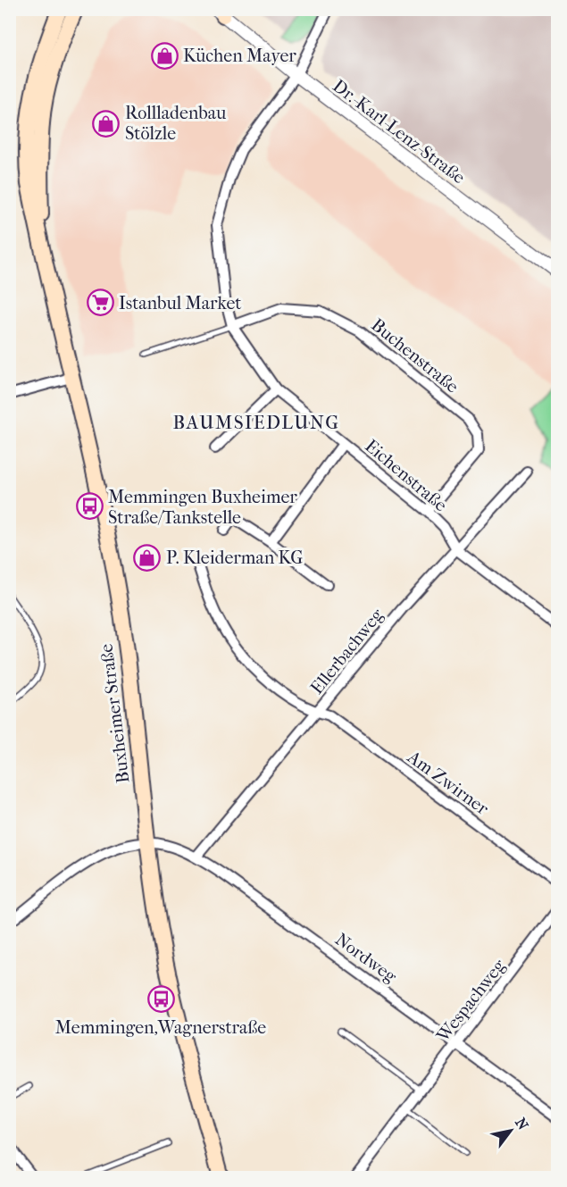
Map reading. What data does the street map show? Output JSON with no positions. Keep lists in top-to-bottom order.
{
  "streets": {
    "main road": ["Buxheimer Straße"],
    "street": [
      "Dr.-Karl-Lenz-Straße",
      "Buchenstraße",
      "Eichenstraße",
      "Ellerbachweg",
      "Am Zwirner",
      "Nordweg",
      "Wespachweg"
    ]
  },
  "crossings": [
    ["Dr.-Karl-Lenz-Straße", "Eichenstraße"],
    ["Buchenstraße", "Eichenstraße"],
    ["Eichenstraße", "Ellerbachweg"],
    ["Ellerbachweg", "Am Zwirner"],
    ["Ellerbachweg", "Nordweg"],
    ["Buxheimer Straße", "Nordweg"],
    ["Nordweg", "Wespachweg"]
  ],
  "districts": ["BAUMSIEDLUNG"],
  "places": {
    "shop": ["Küchen Mayer", "Rollladenbau Stölzle", "P. Kleiderman KG"],
    "supermarket": ["Istanbul Market"],
    "bus stop": ["Memmingen Buxheimer Straße/Tankstelle", "Memmingen,Wagnerstraße"]
  },
  "north": "top right"
}
